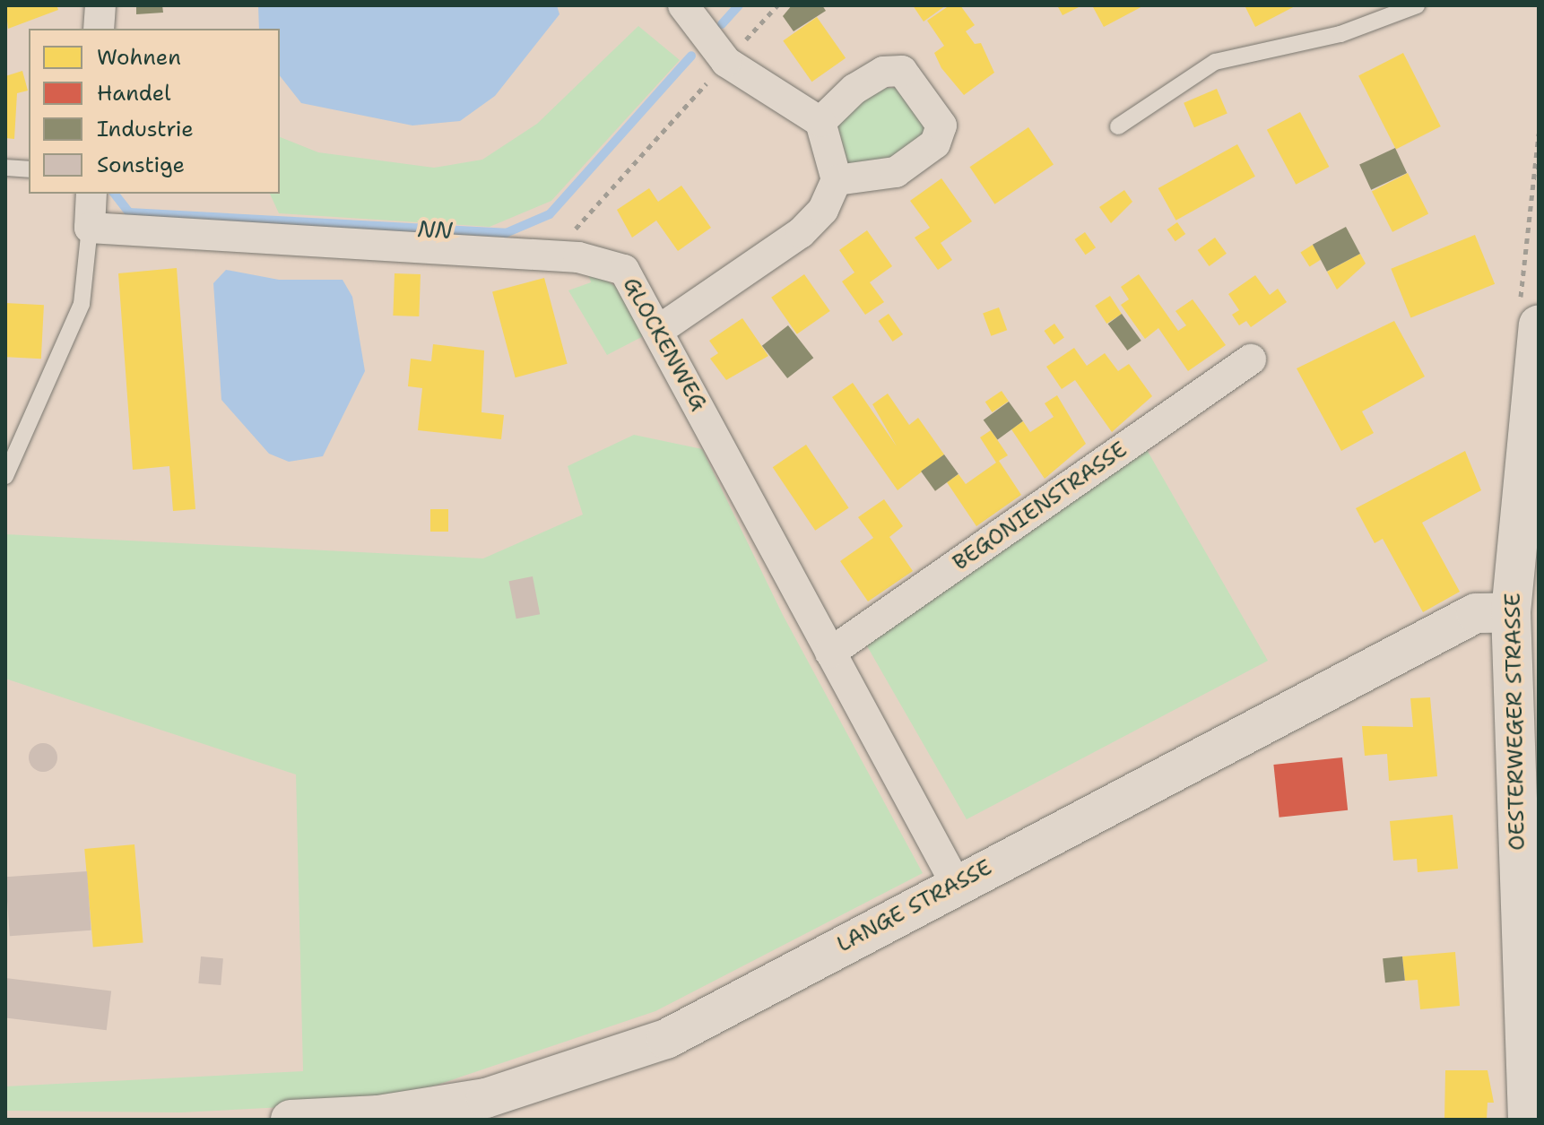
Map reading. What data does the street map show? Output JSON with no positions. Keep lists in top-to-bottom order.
{
  "streets": {
    "street": [
      "GLOCKENWEG",
      "BEGONIENSTRASSE",
      "OESTERWEGER STRASSE",
      "LANGE STRASSE"
    ]
  },
  "crossings": [
    ["GLOCKENWEG", "BEGONIENSTRASSE"],
    ["GLOCKENWEG", "LANGE STRASSE"],
    ["OESTERWEGER STRASSE", "LANGE STRASSE"]
  ],
  "water": ["NN"],
  "legend": [
    "Wohnen",
    "Handel",
    "Industrie",
    "Sonstige"
  ]
}
